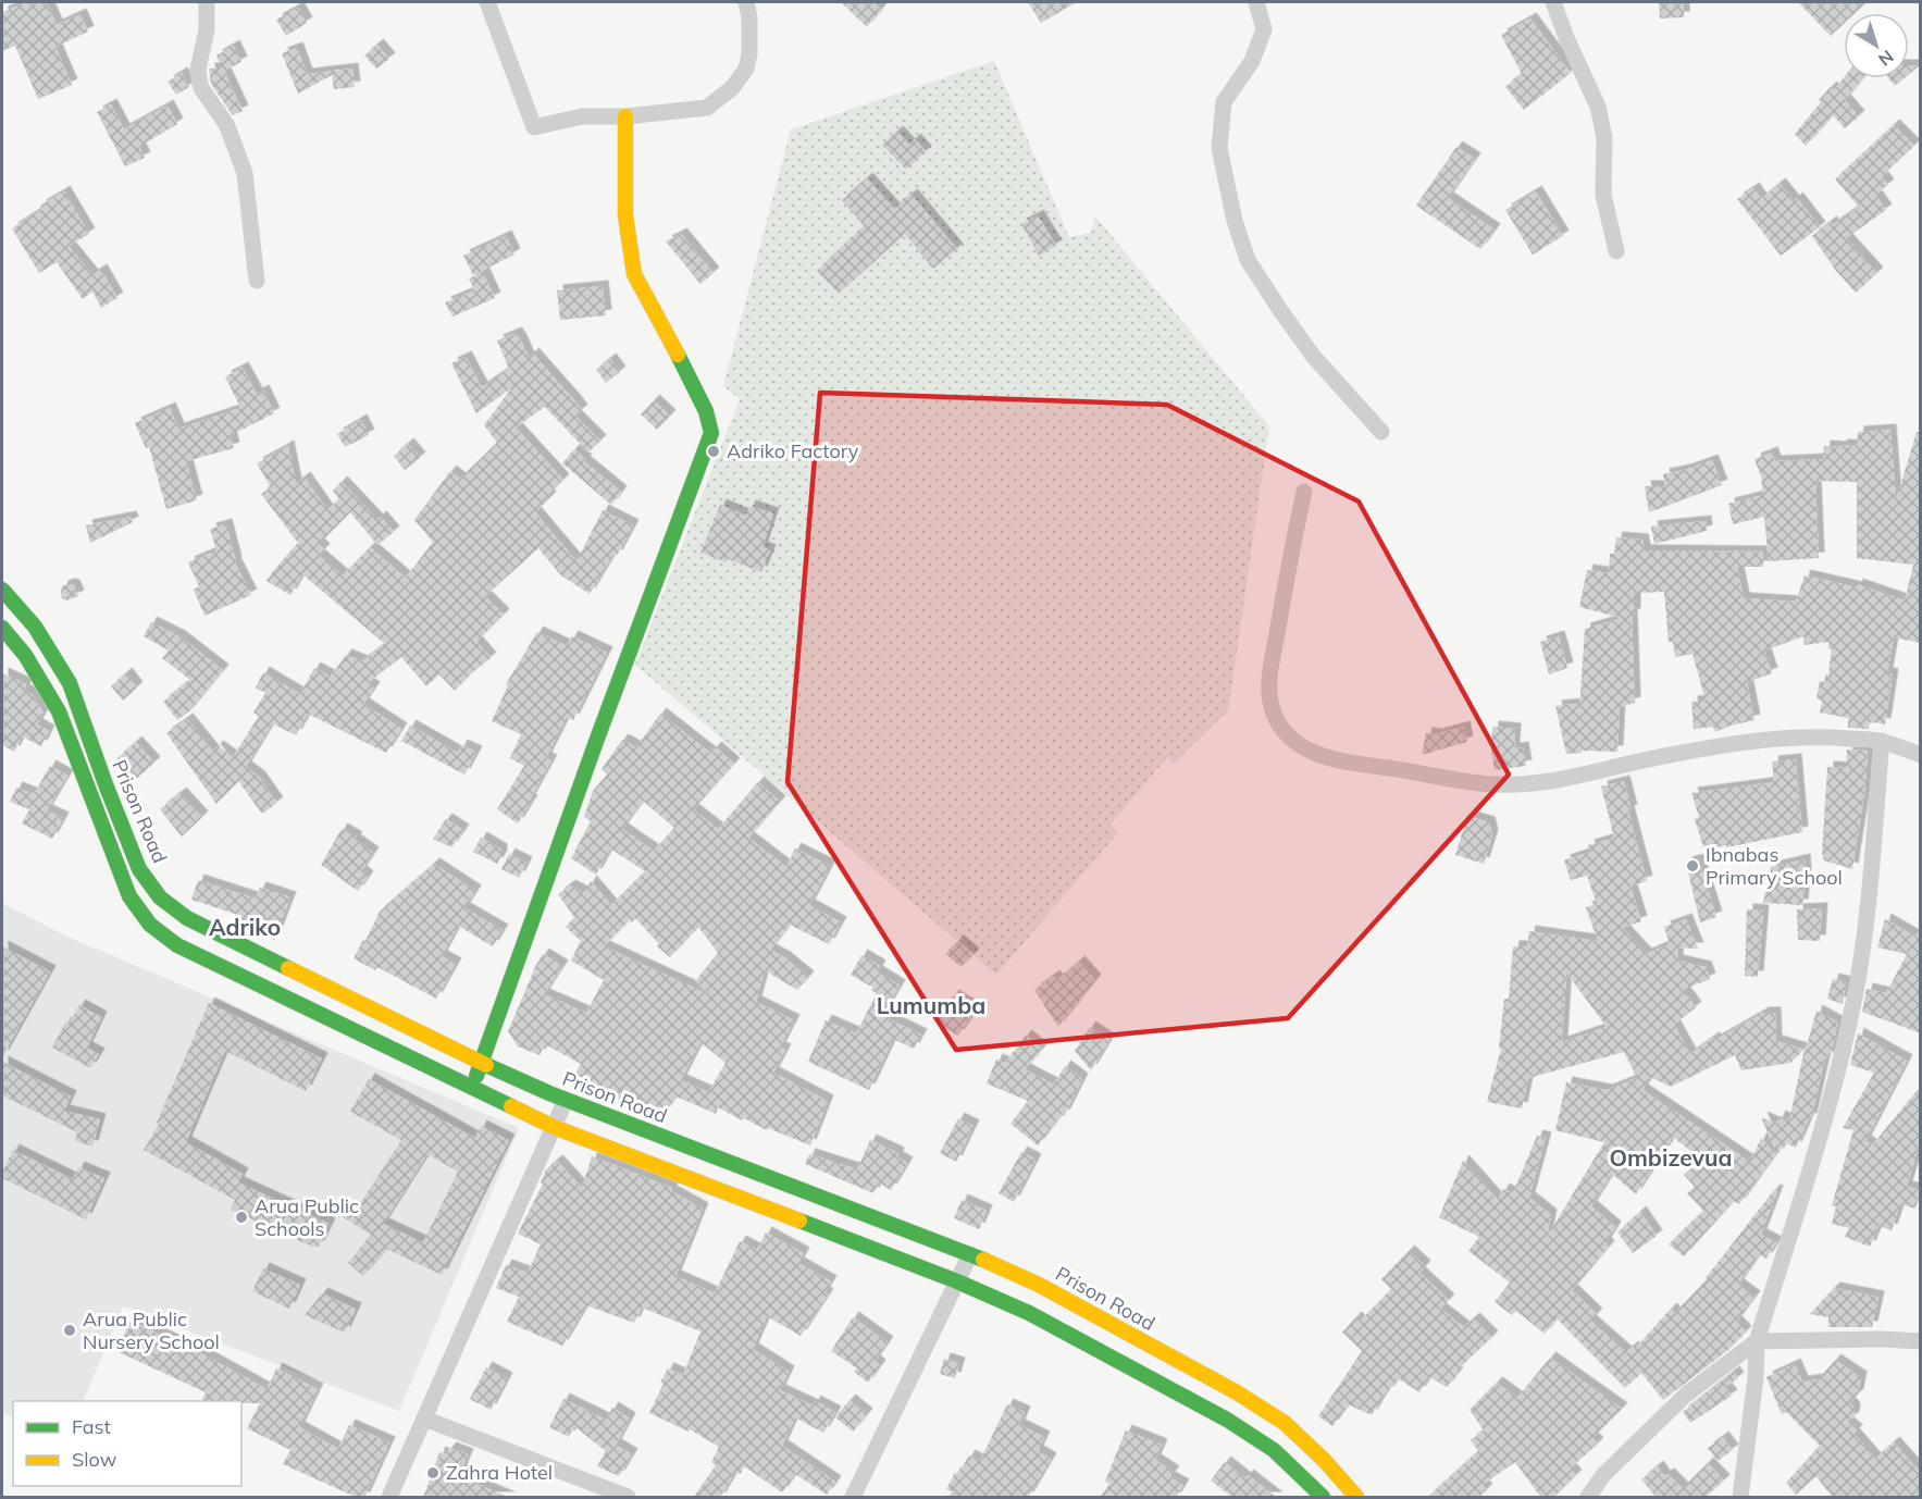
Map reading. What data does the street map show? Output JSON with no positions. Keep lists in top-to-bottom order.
{
  "streets": {
    "street": ["Prison Road"]
  },
  "districts": ["Adriko", "Lumumba", "Ombizevua"],
  "places": [
    "Adriko Factory",
    "Ibnabas Primary School",
    "Arua Public Schools",
    "Arua Public Nursery School",
    "Zahra Hotel"
  ],
  "legend": ["Fast", "Slow"],
  "north": "bottom right"
}
